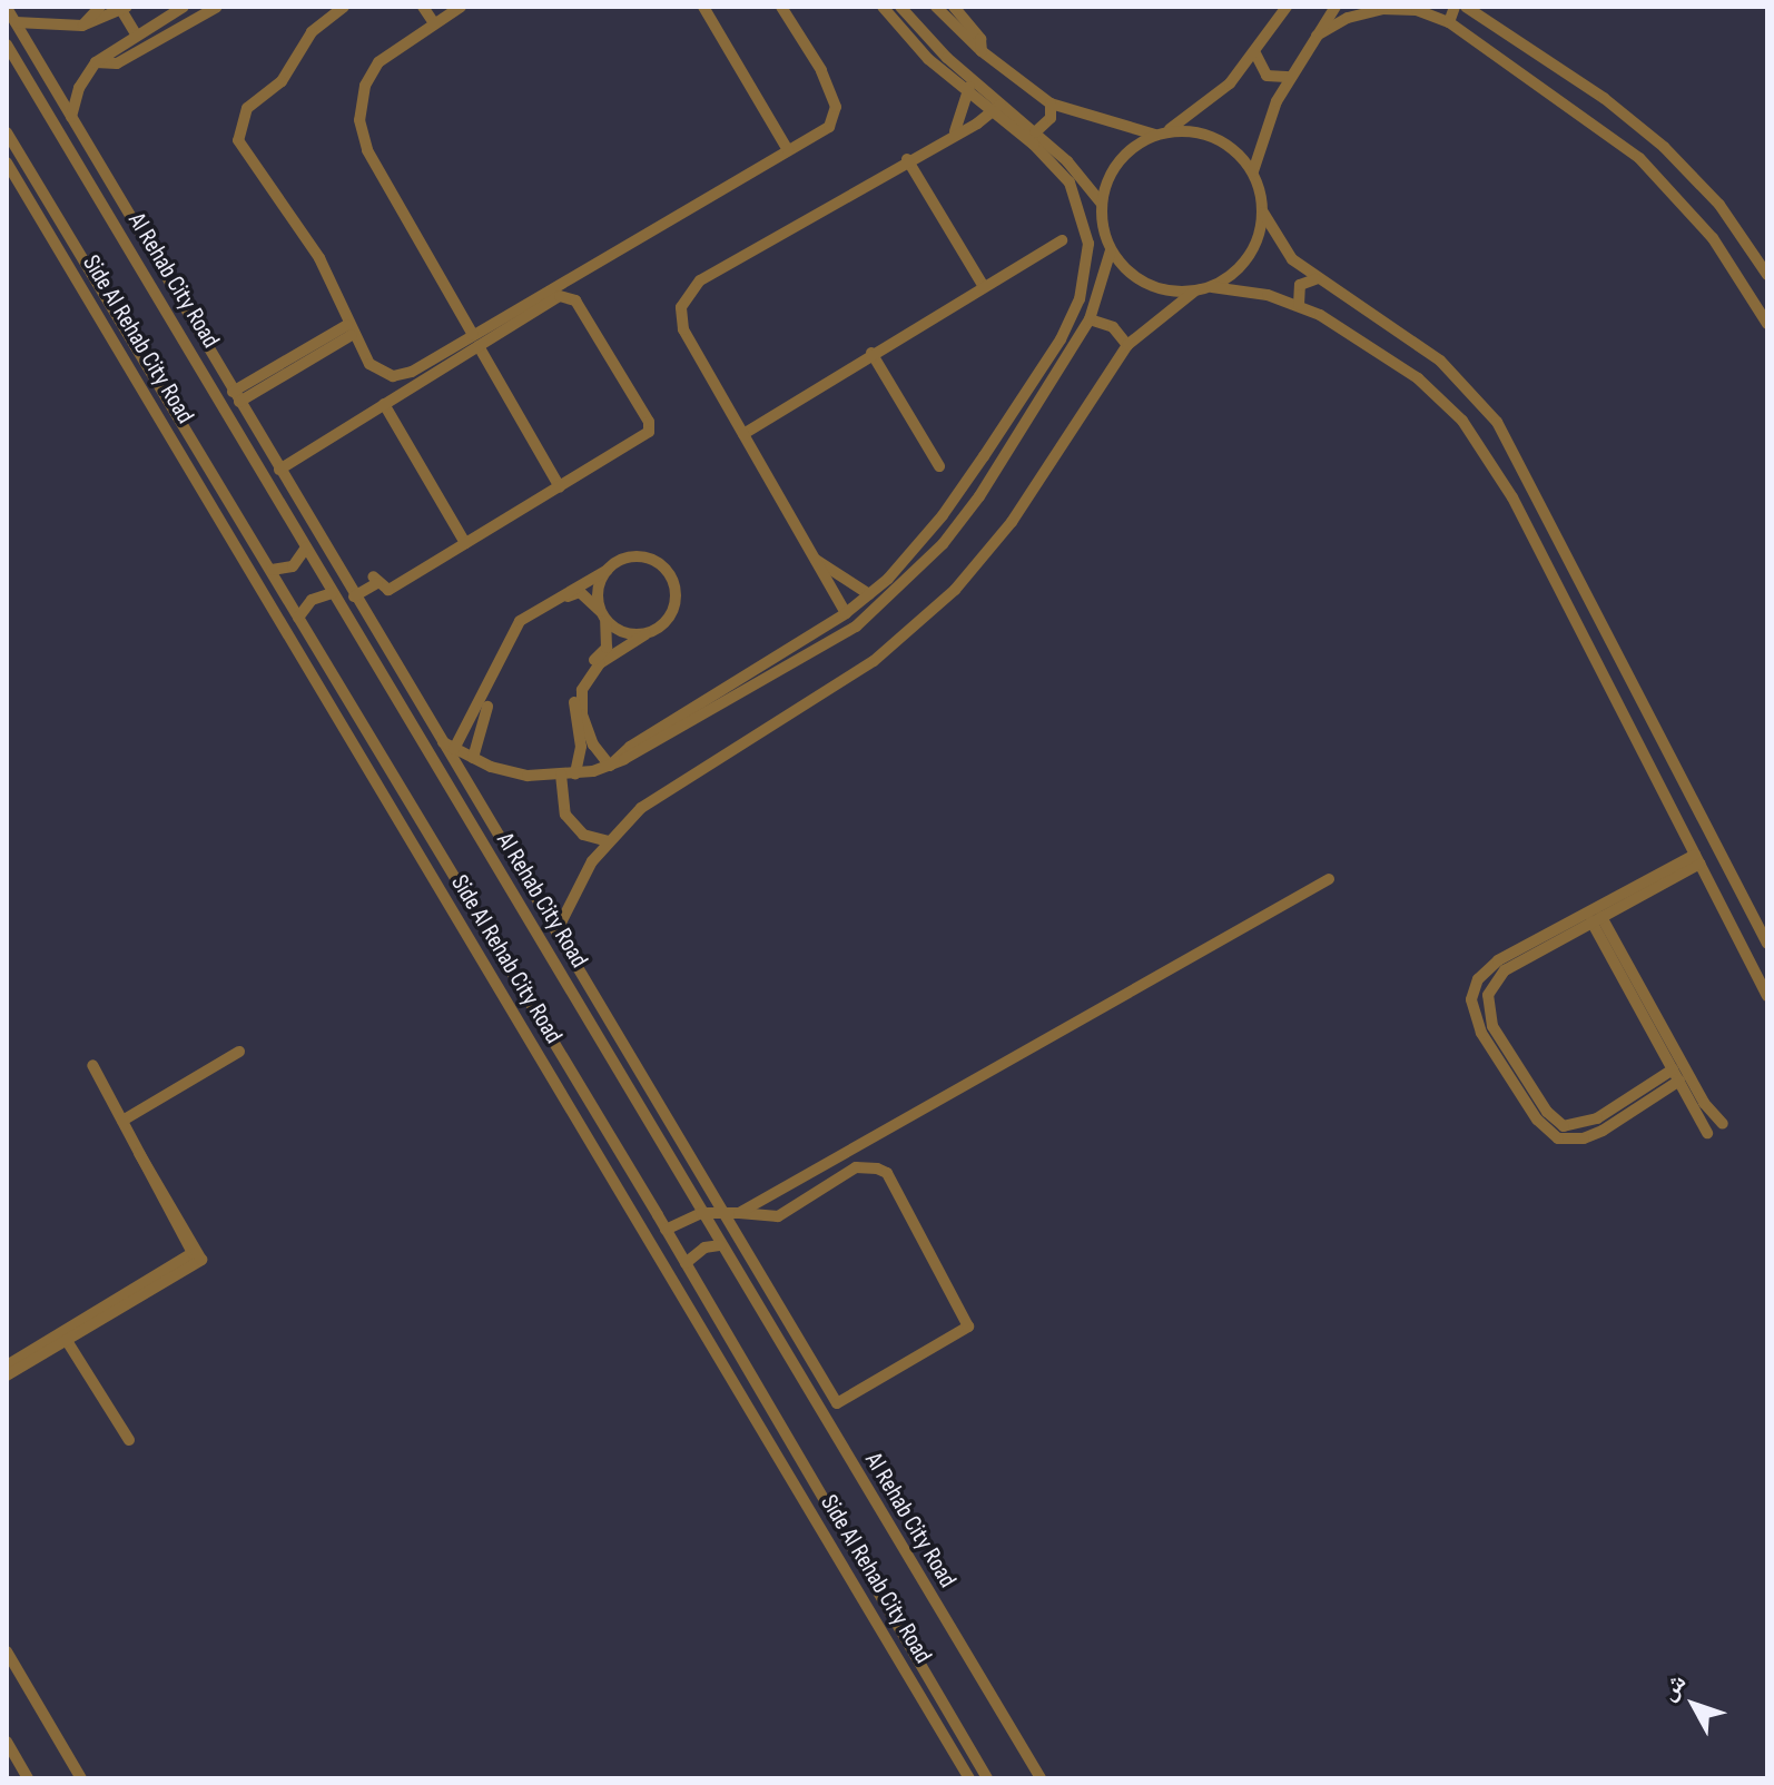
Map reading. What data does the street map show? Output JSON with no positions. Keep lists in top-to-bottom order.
{
  "streets": {
    "street": ["Al Rehab City Road", "Side Al Rehab City Road"]
  },
  "north": "top left"
}
